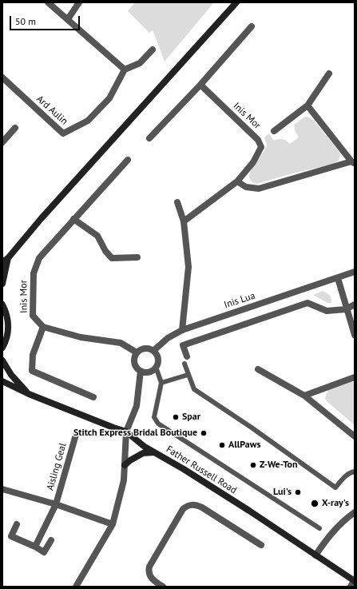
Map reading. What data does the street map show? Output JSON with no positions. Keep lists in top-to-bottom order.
{
  "streets": {
    "street": [
      "Ard Aulin",
      "Inis Mor",
      "Inis Lua",
      "Aisling Geal",
      "Father Russell Road"
    ]
  },
  "places": [
    "Spar",
    "Stitch Express Bridal Boutique",
    "AllPaws",
    "Z-We-Ton",
    "Lui's",
    "X-ray's"
  ],
  "scale_bar": "50 m"
}
